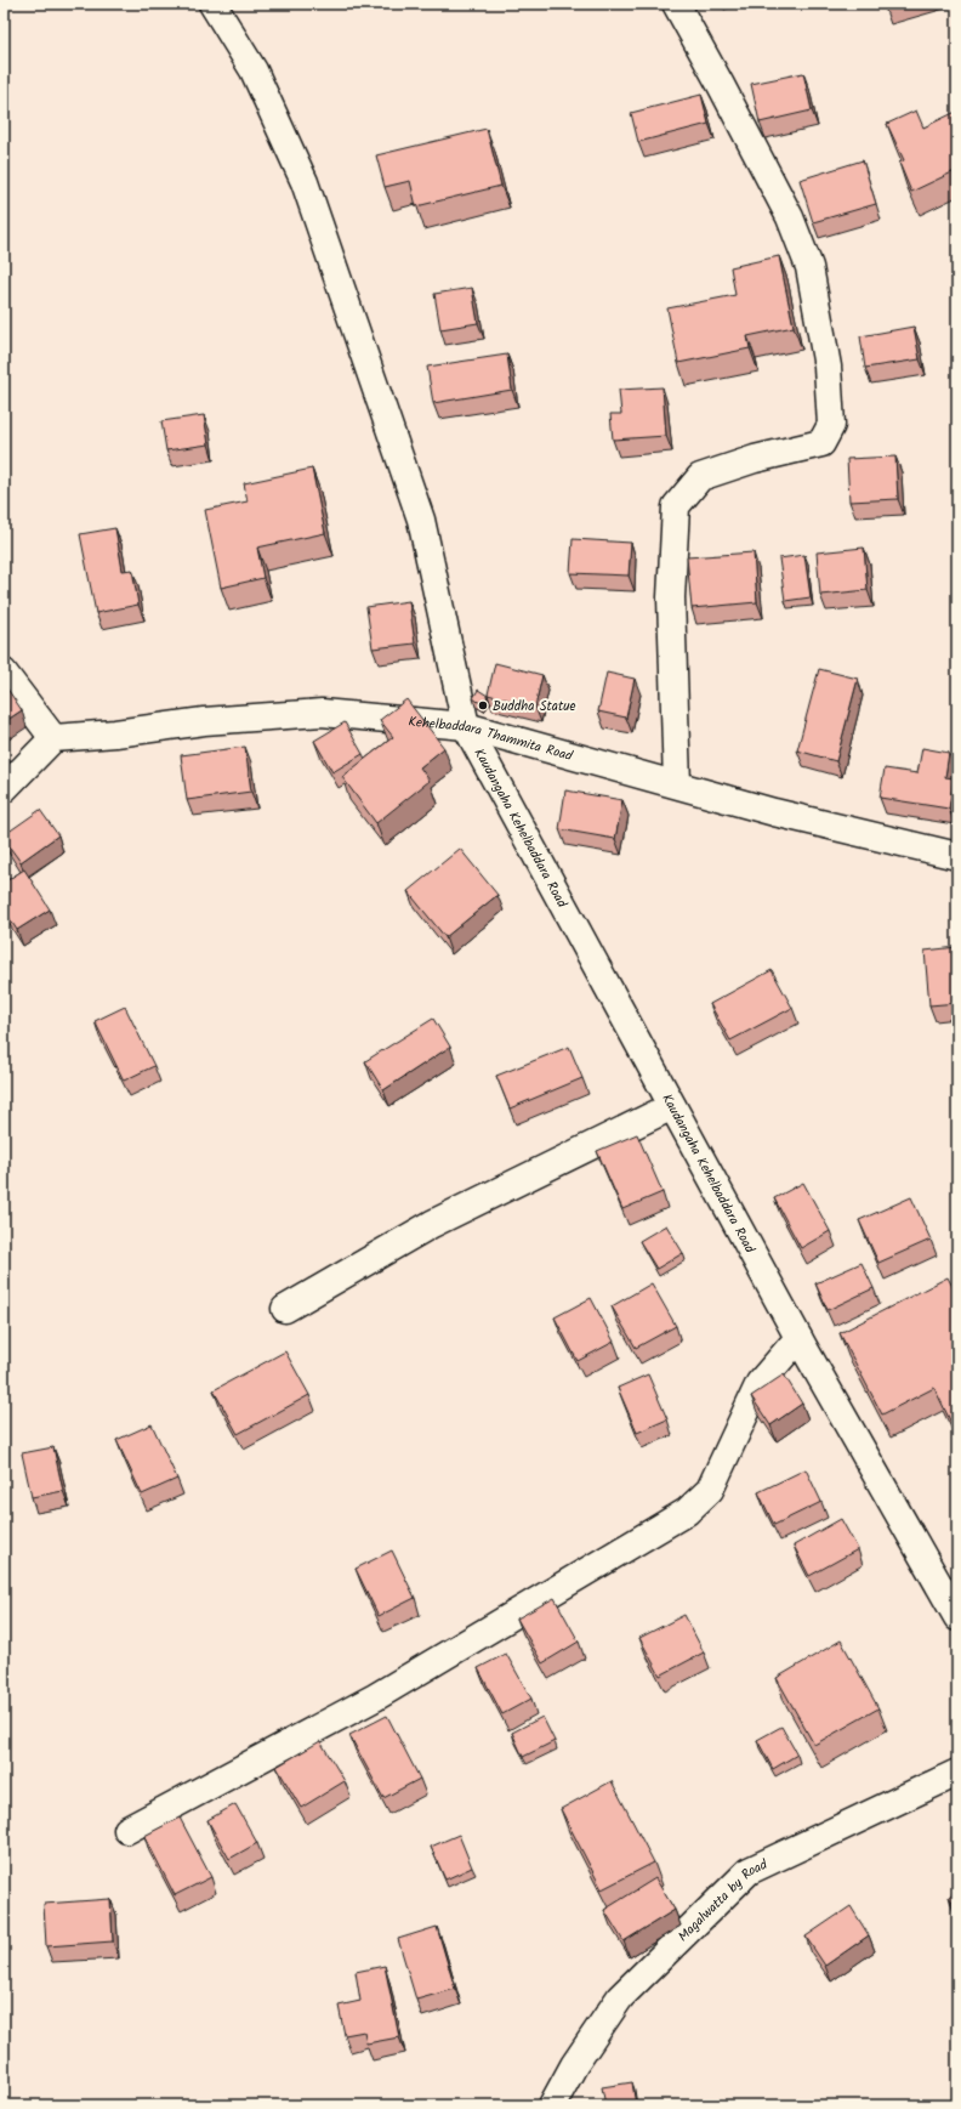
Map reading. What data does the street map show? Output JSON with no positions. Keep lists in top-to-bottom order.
{
  "streets": {
    "street": ["Kehelbaddara Thammita Road", "Kaudangaha Kehelbaddara Road", "Magalwatta by Road"]
  },
  "crossings": [
    ["Kehelbaddara Thammita Road", "Kaudangaha Kehelbaddara Road"]
  ],
  "places": ["Buddha Statue"]
}
